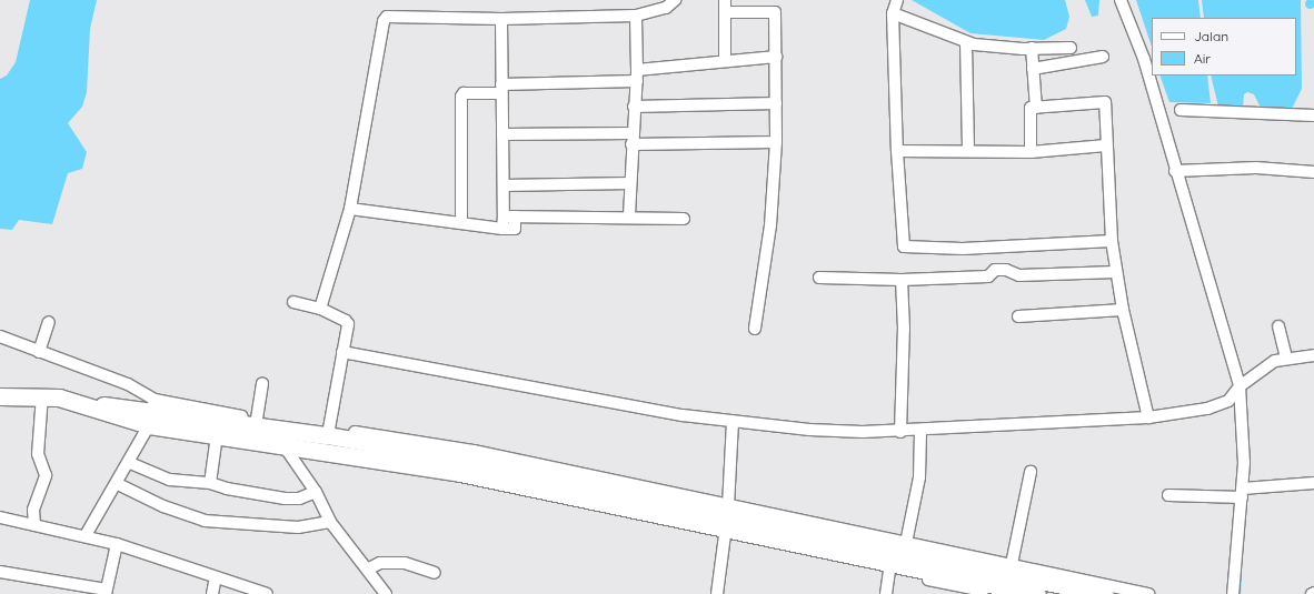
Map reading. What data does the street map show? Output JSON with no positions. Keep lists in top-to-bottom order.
{
  "legend": ["Jalan", "Air"]
}
